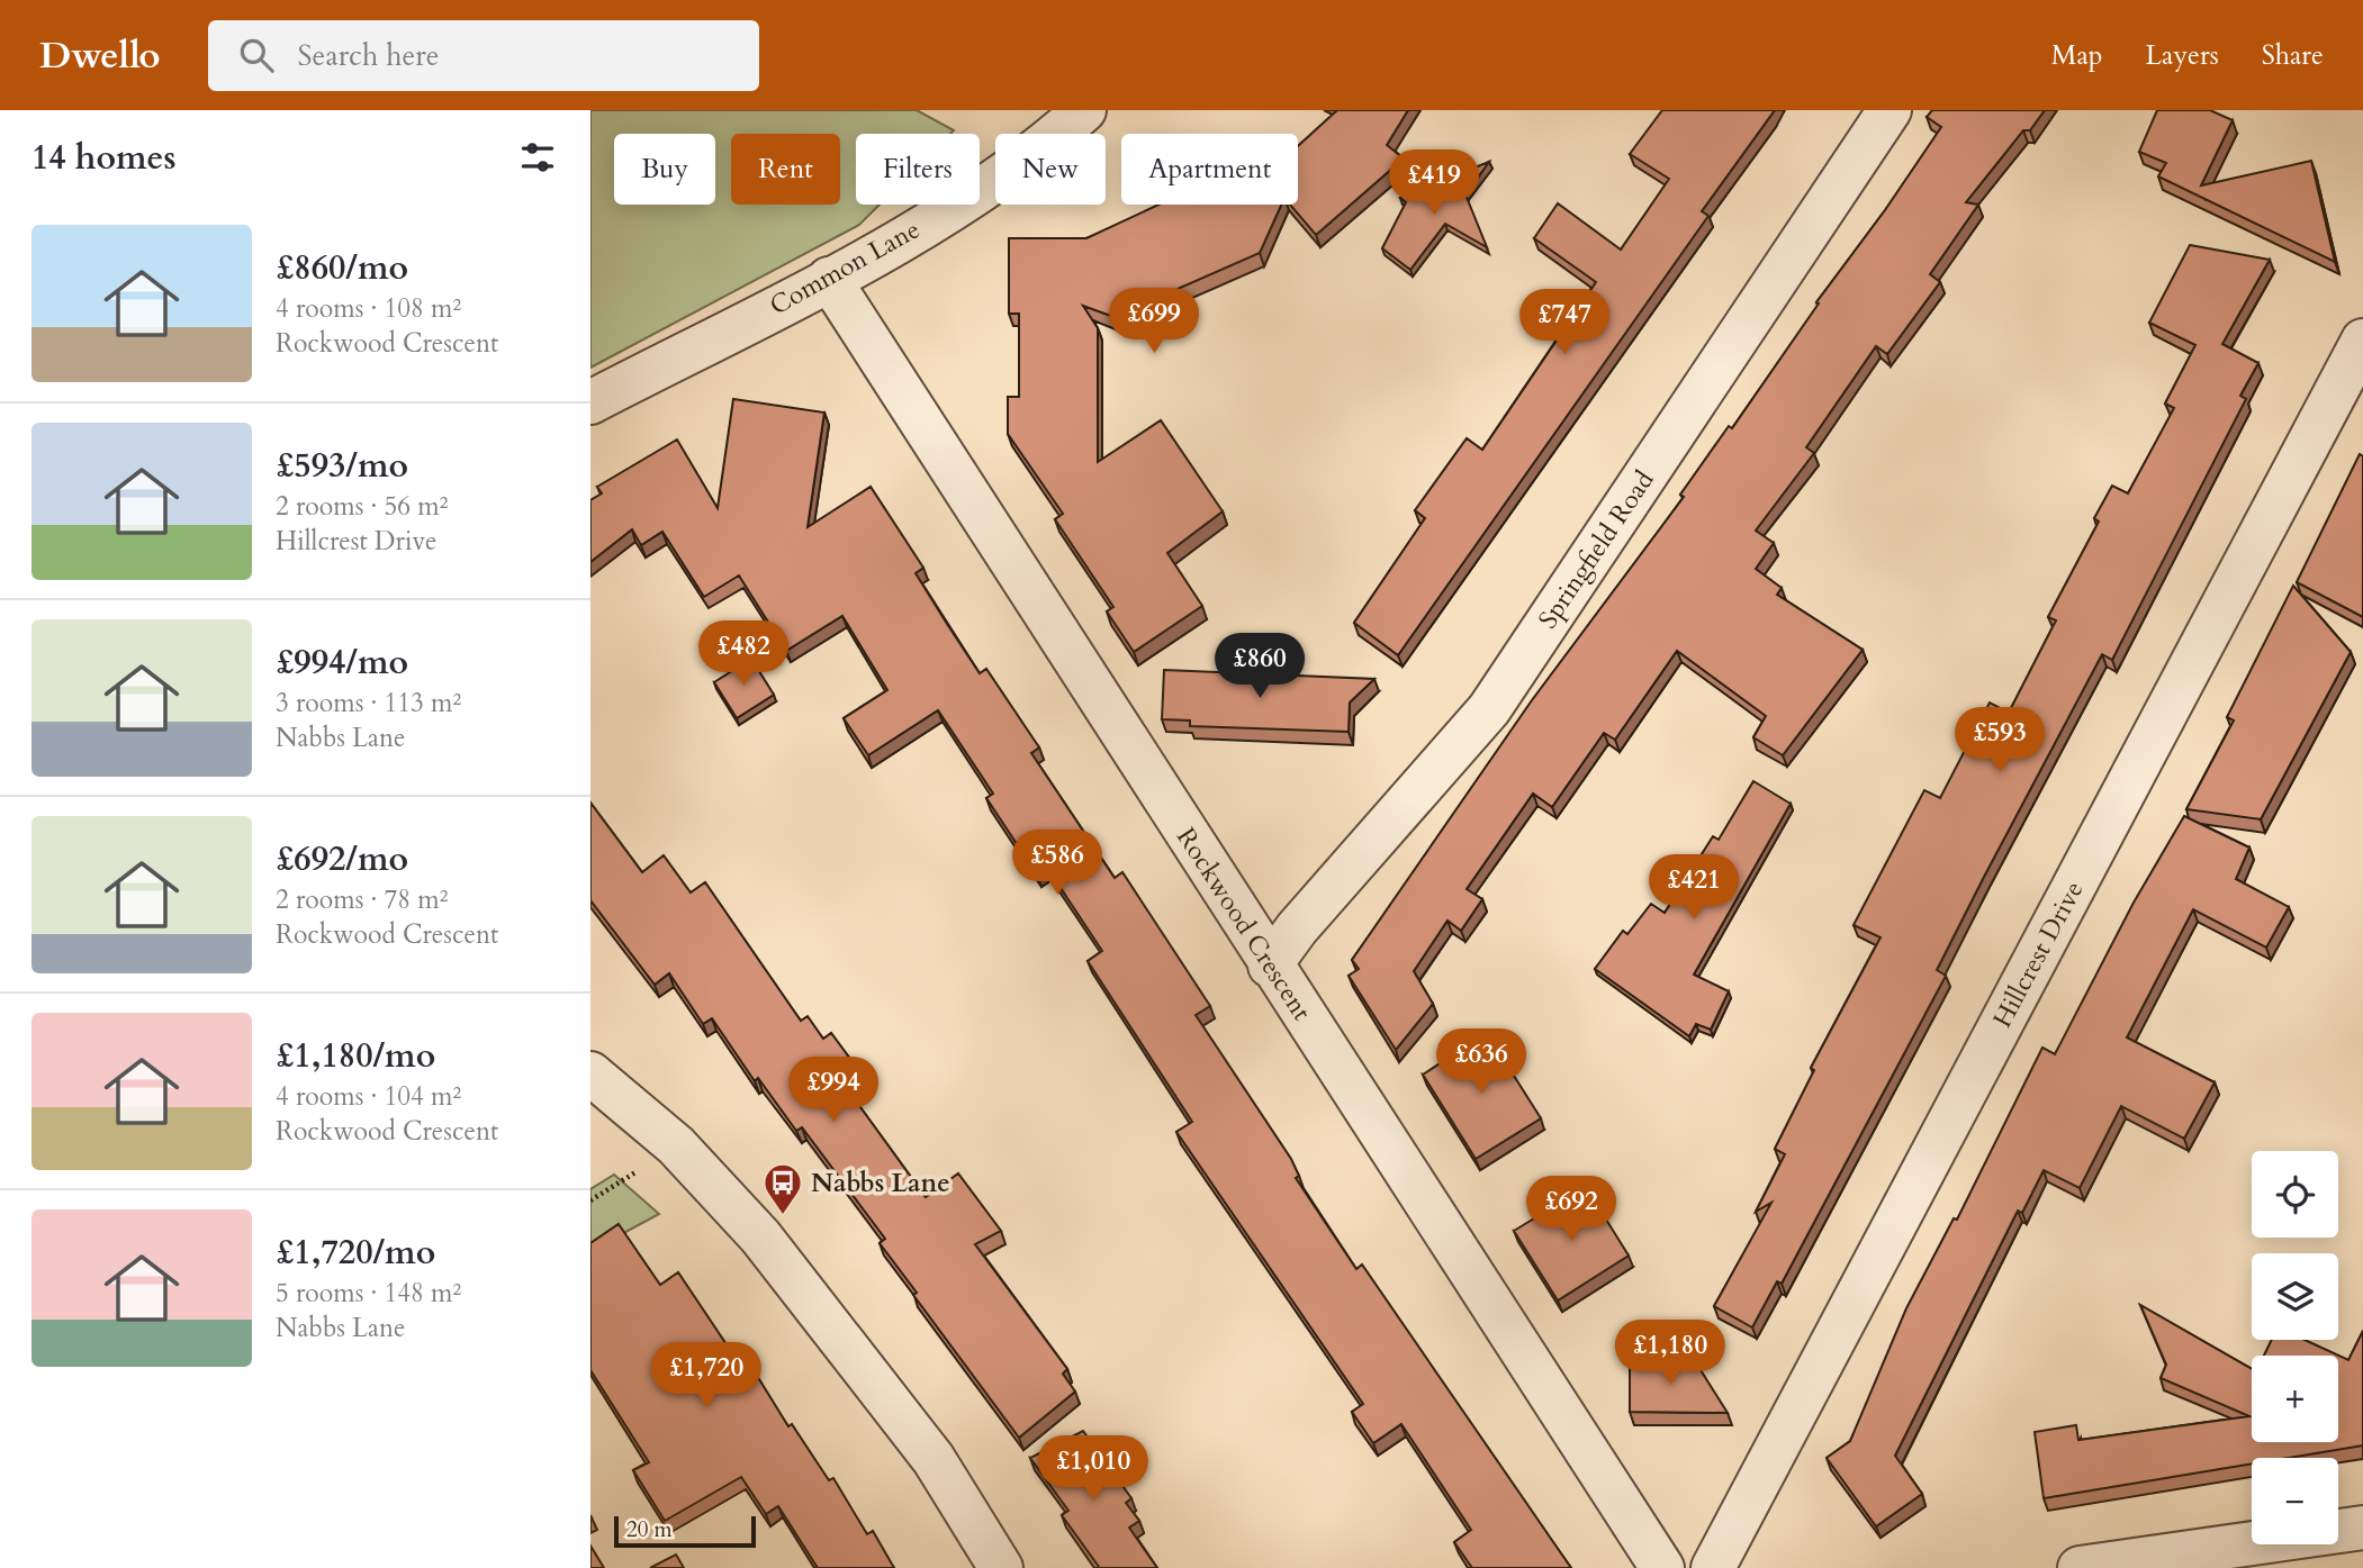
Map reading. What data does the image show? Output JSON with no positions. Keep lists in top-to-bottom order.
{
  "streets": {
    "street": [
      "Common Lane",
      "Springfield Road",
      "Rockwood Crescent",
      "Hillcrest Drive"
    ]
  },
  "crossings": [
    ["Common Lane", "Rockwood Crescent"],
    ["Springfield Road", "Rockwood Crescent"]
  ],
  "places": {
    "bus stop": ["Nabbs Lane"]
  },
  "scale_bar": "20 m",
  "page": {
    "header": "Dwello",
    "search": "Search here",
    "nav": ["Map", "Layers", "Share"],
    "heading": "14 homes",
    "chip": [
      "Buy",
      "Rent",
      "Filters",
      "New",
      "Apartment"
    ],
    "price": [
      "£419",
      "£699",
      "£747",
      "£482",
      "£860",
      "£593",
      "£586",
      "£421",
      "£636",
      "£994",
      "£692",
      "£1,180",
      "£1,720",
      "£1,010"
    ],
    "list": [
      {
        "name": "£860/mo",
        "note": "4 rooms · 108 m² · Rockwood Crescent"
      },
      {
        "name": "£593/mo",
        "note": "2 rooms · 56 m² · Hillcrest Drive"
      },
      {
        "name": "£994/mo",
        "note": "3 rooms · 113 m² · Nabbs Lane"
      },
      {
        "name": "£692/mo",
        "note": "2 rooms · 78 m² · Rockwood Crescent"
      },
      {
        "name": "£1,180/mo",
        "note": "4 rooms · 104 m² · Rockwood Crescent"
      },
      {
        "name": "£1,720/mo",
        "note": "5 rooms · 148 m² · Nabbs Lane"
      }
    ],
    "map_buttons": ["+", "−"],
    "scale": "20 m"
  }
}
